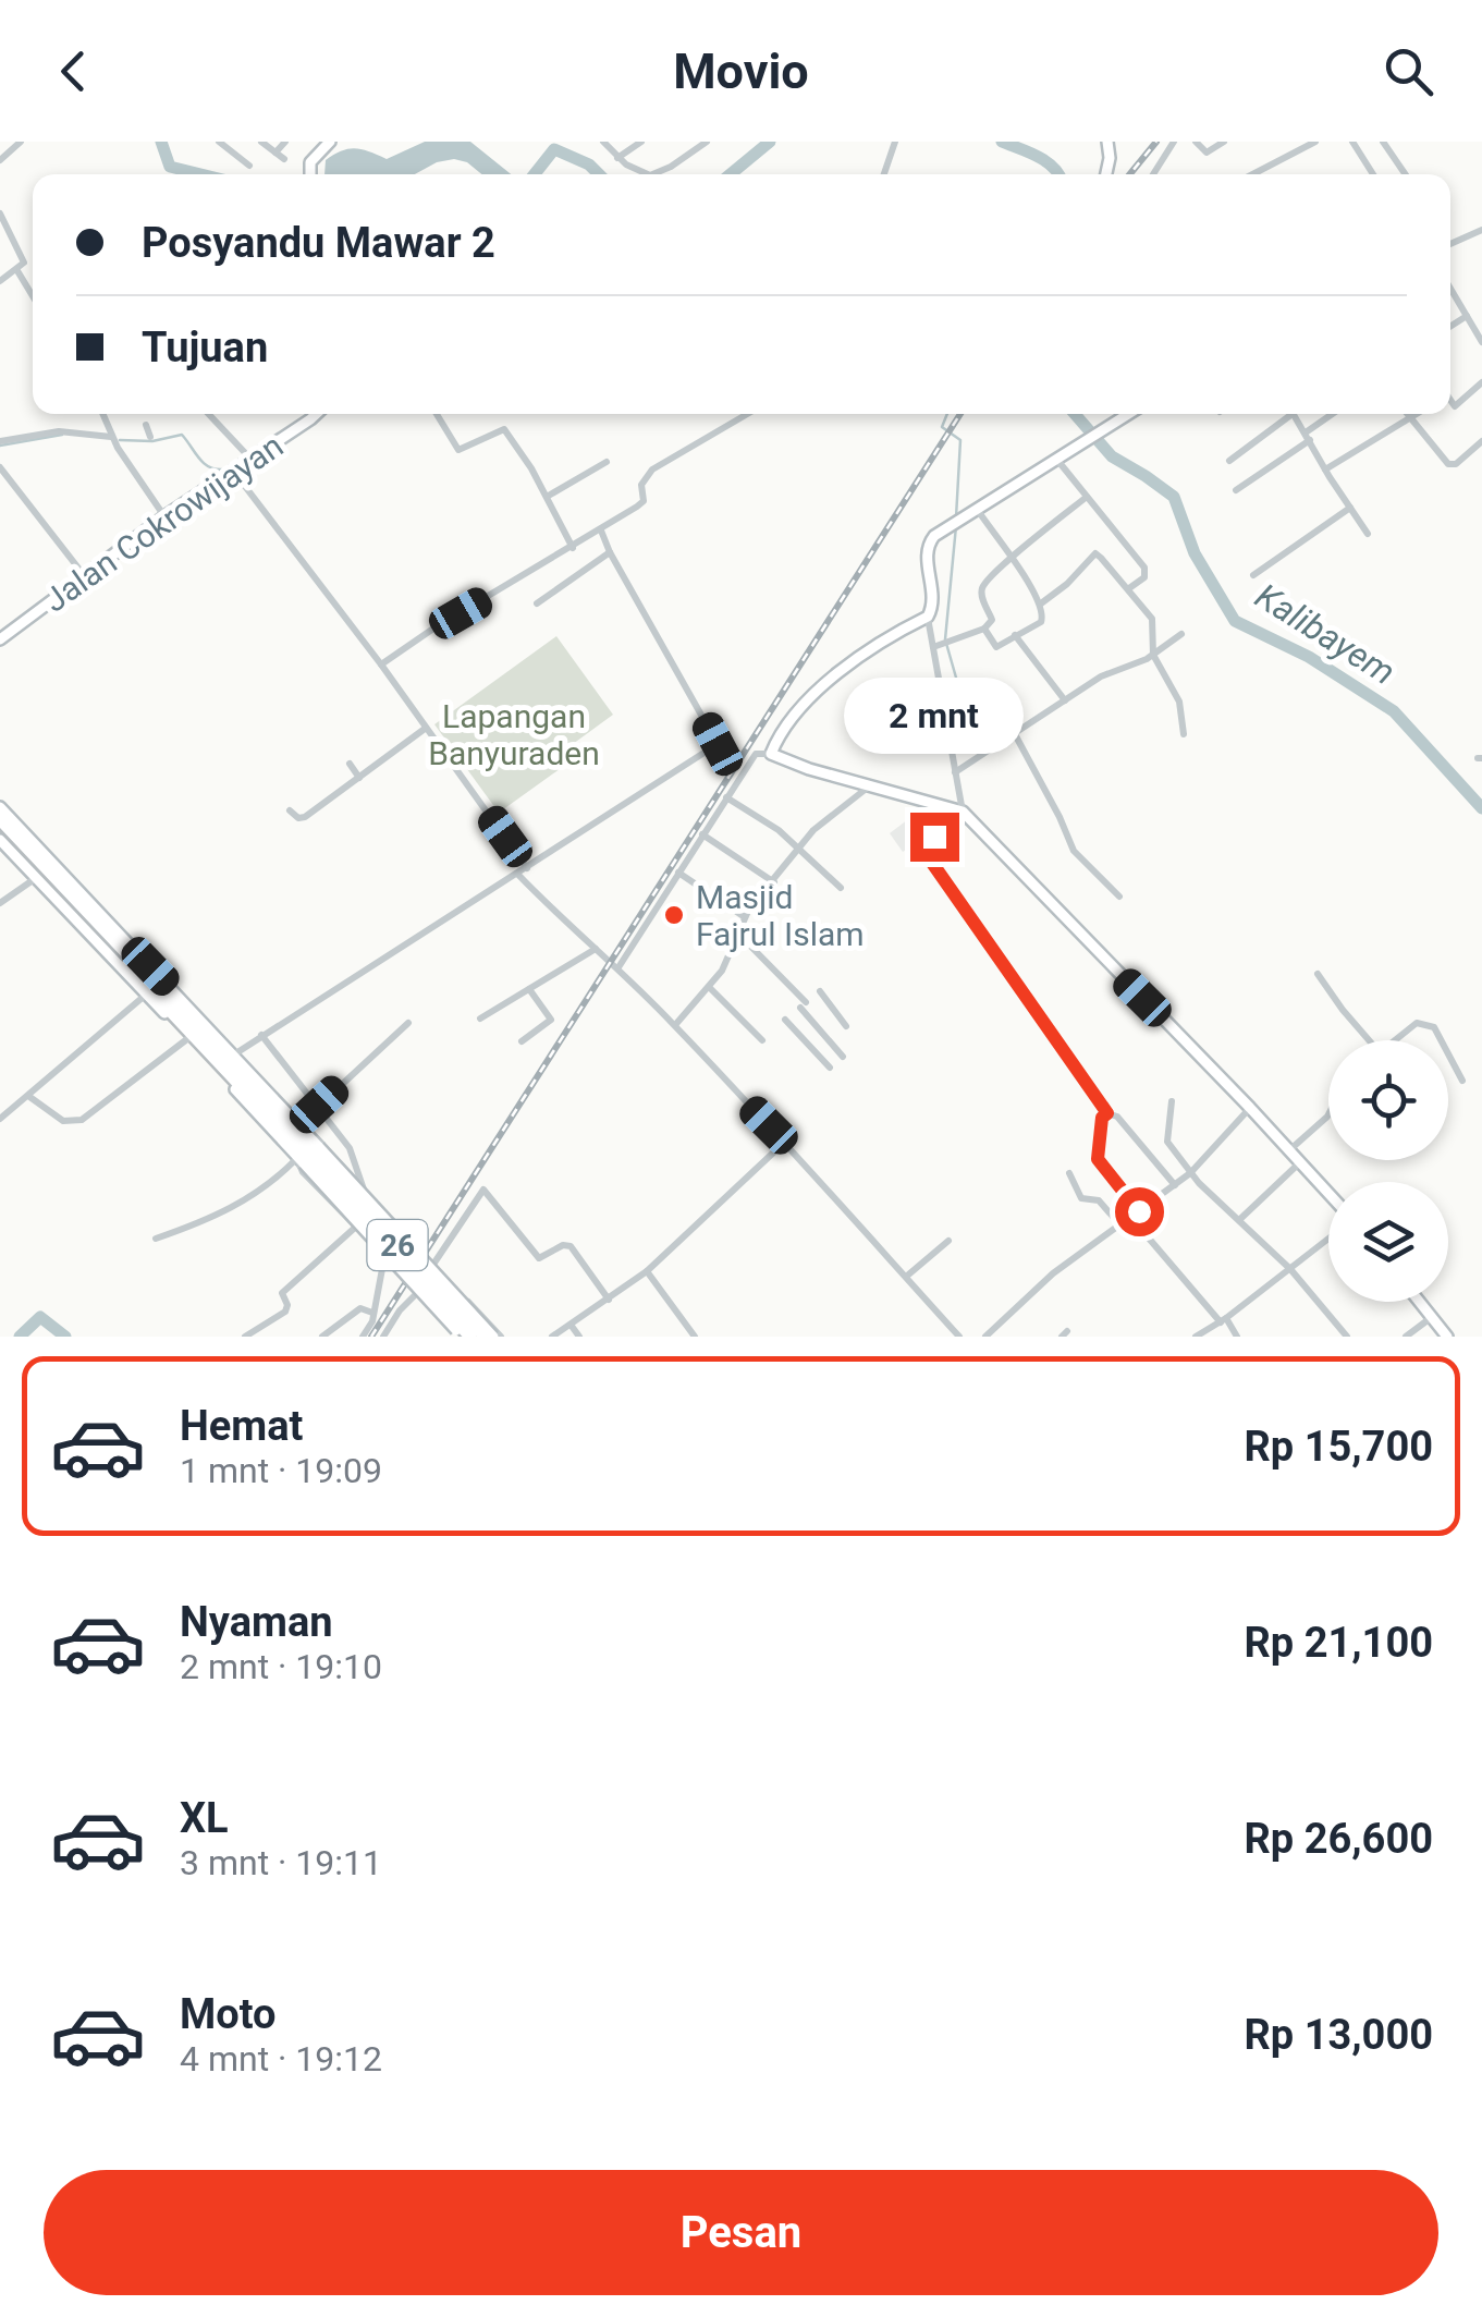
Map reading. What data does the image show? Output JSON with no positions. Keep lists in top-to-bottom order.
{
  "streets": {
    "highway": ["26"],
    "street": ["Jalan Cokrowijayan"]
  },
  "water": ["Kalibayem"],
  "parks": ["Lapangan Banyuraden"],
  "places": ["Masjid Fajrul Islam"],
  "page": {
    "header": "Movio",
    "banner": ["Posyandu Mawar 2", "Tujuan"],
    "bubble": "2 mnt",
    "list": [
      {
        "name": "Hemat",
        "note": "1 mnt · 19:09",
        "value": "Rp 15,700"
      },
      {
        "name": "Nyaman",
        "note": "2 mnt · 19:10",
        "value": "Rp 21,100"
      },
      {
        "name": "XL",
        "note": "3 mnt · 19:11",
        "value": "Rp 26,600"
      },
      {
        "name": "Moto",
        "note": "4 mnt · 19:12",
        "value": "Rp 13,000"
      }
    ],
    "buttons": "Pesan"
  }
}
